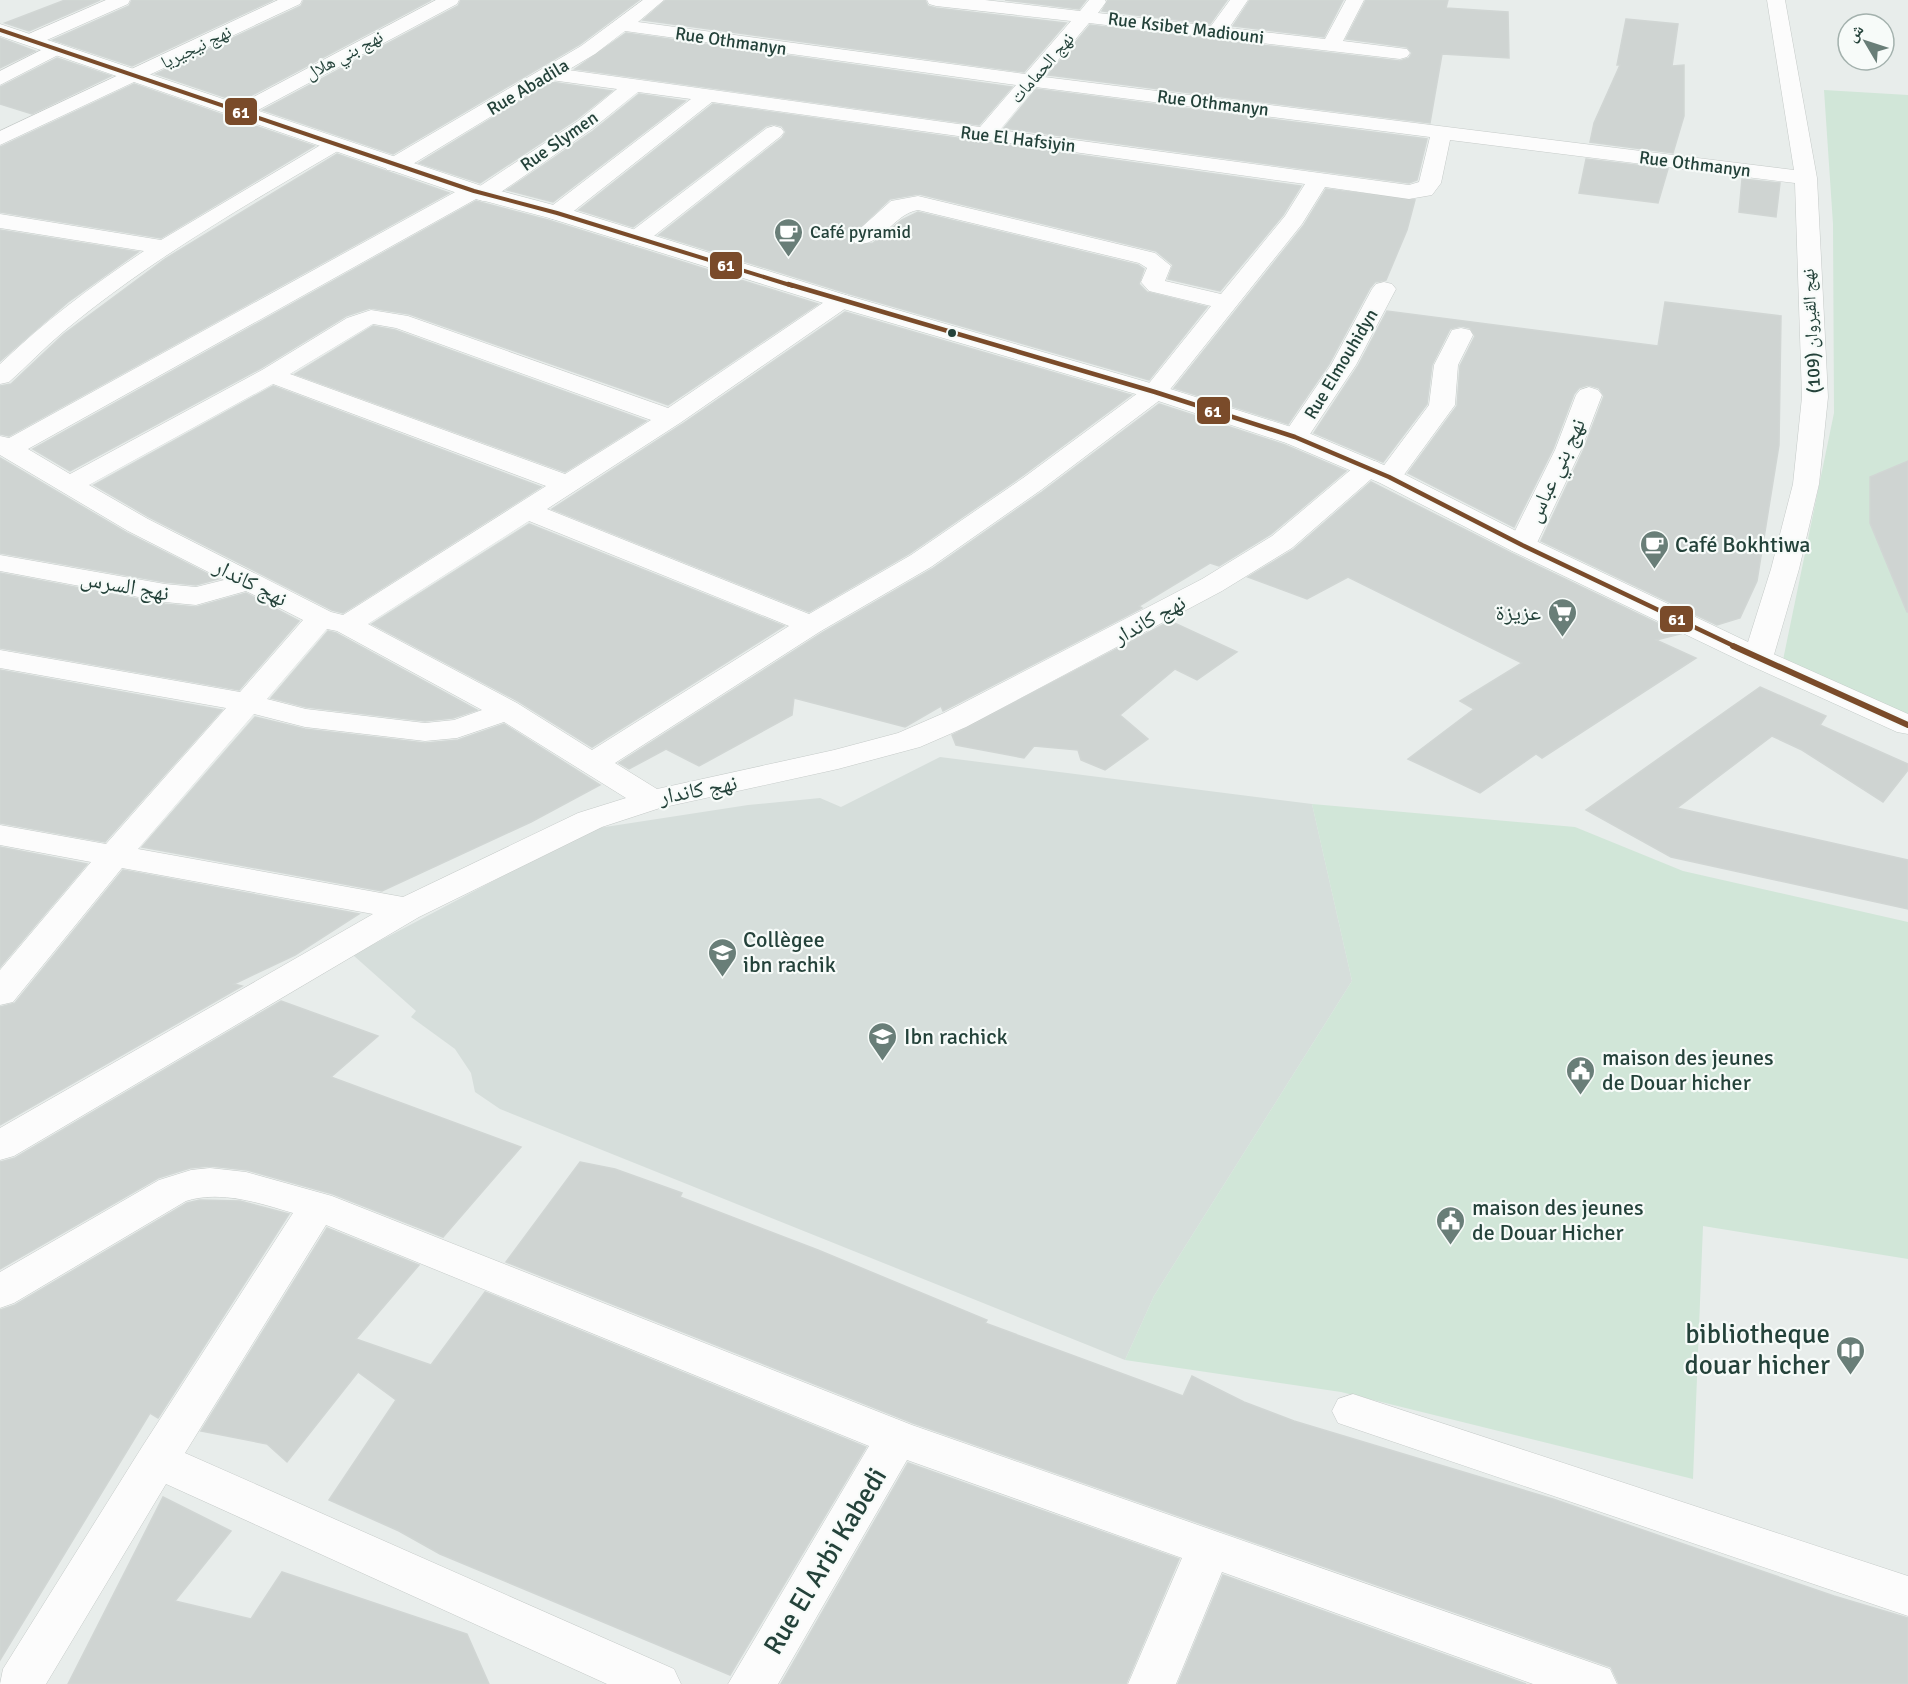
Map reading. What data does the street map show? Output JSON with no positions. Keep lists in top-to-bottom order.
{
  "streets": {
    "street": [
      "Rue Ksibet Madiouni",
      "Rue Othmanyn",
      "نهج نيجيريا",
      "نهج بني هلال",
      "نهج الحمامات",
      "Rue Abadila",
      "Rue El Hafsiyin",
      "Rue Slymen",
      "نهج القيروان (109)",
      "Rue Elmouhidyn",
      "نهج بني عباس",
      "نهج كاندار",
      "نهج السرس",
      "Rue El Arbi Kabedi"
    ]
  },
  "crossings": [
    ["Rue Ksibet Madiouni", "نهج الحمامات"],
    ["Rue Othmanyn", "نهج الحمامات"],
    ["Rue Othmanyn", "Rue Abadila"],
    ["Rue Othmanyn", "Rue El Hafsiyin"],
    ["Rue Othmanyn", "نهج القيروان (109)"],
    ["نهج الحمامات", "Rue El Hafsiyin"],
    ["Rue Abadila", "Rue El Hafsiyin"],
    ["Rue El Hafsiyin", "Rue Slymen"],
    ["Rue Slymen", "نهج كاندار"],
    ["نهج كاندار", "نهج السرس"]
  ],
  "places": {
    "cafe": ["Café pyramid", "Café Bokhtiwa"],
    "supermarket": ["عزيزة"],
    "school or university": ["Collègee ibn rachik", "Ibn rachick"],
    "public building": ["maison des jeunes de Douar hicher", "maison des jeunes de Douar Hicher"],
    "library": ["bibliotheque douar hicher"]
  },
  "lines": ["transit line 61"],
  "north": "top left"
}
